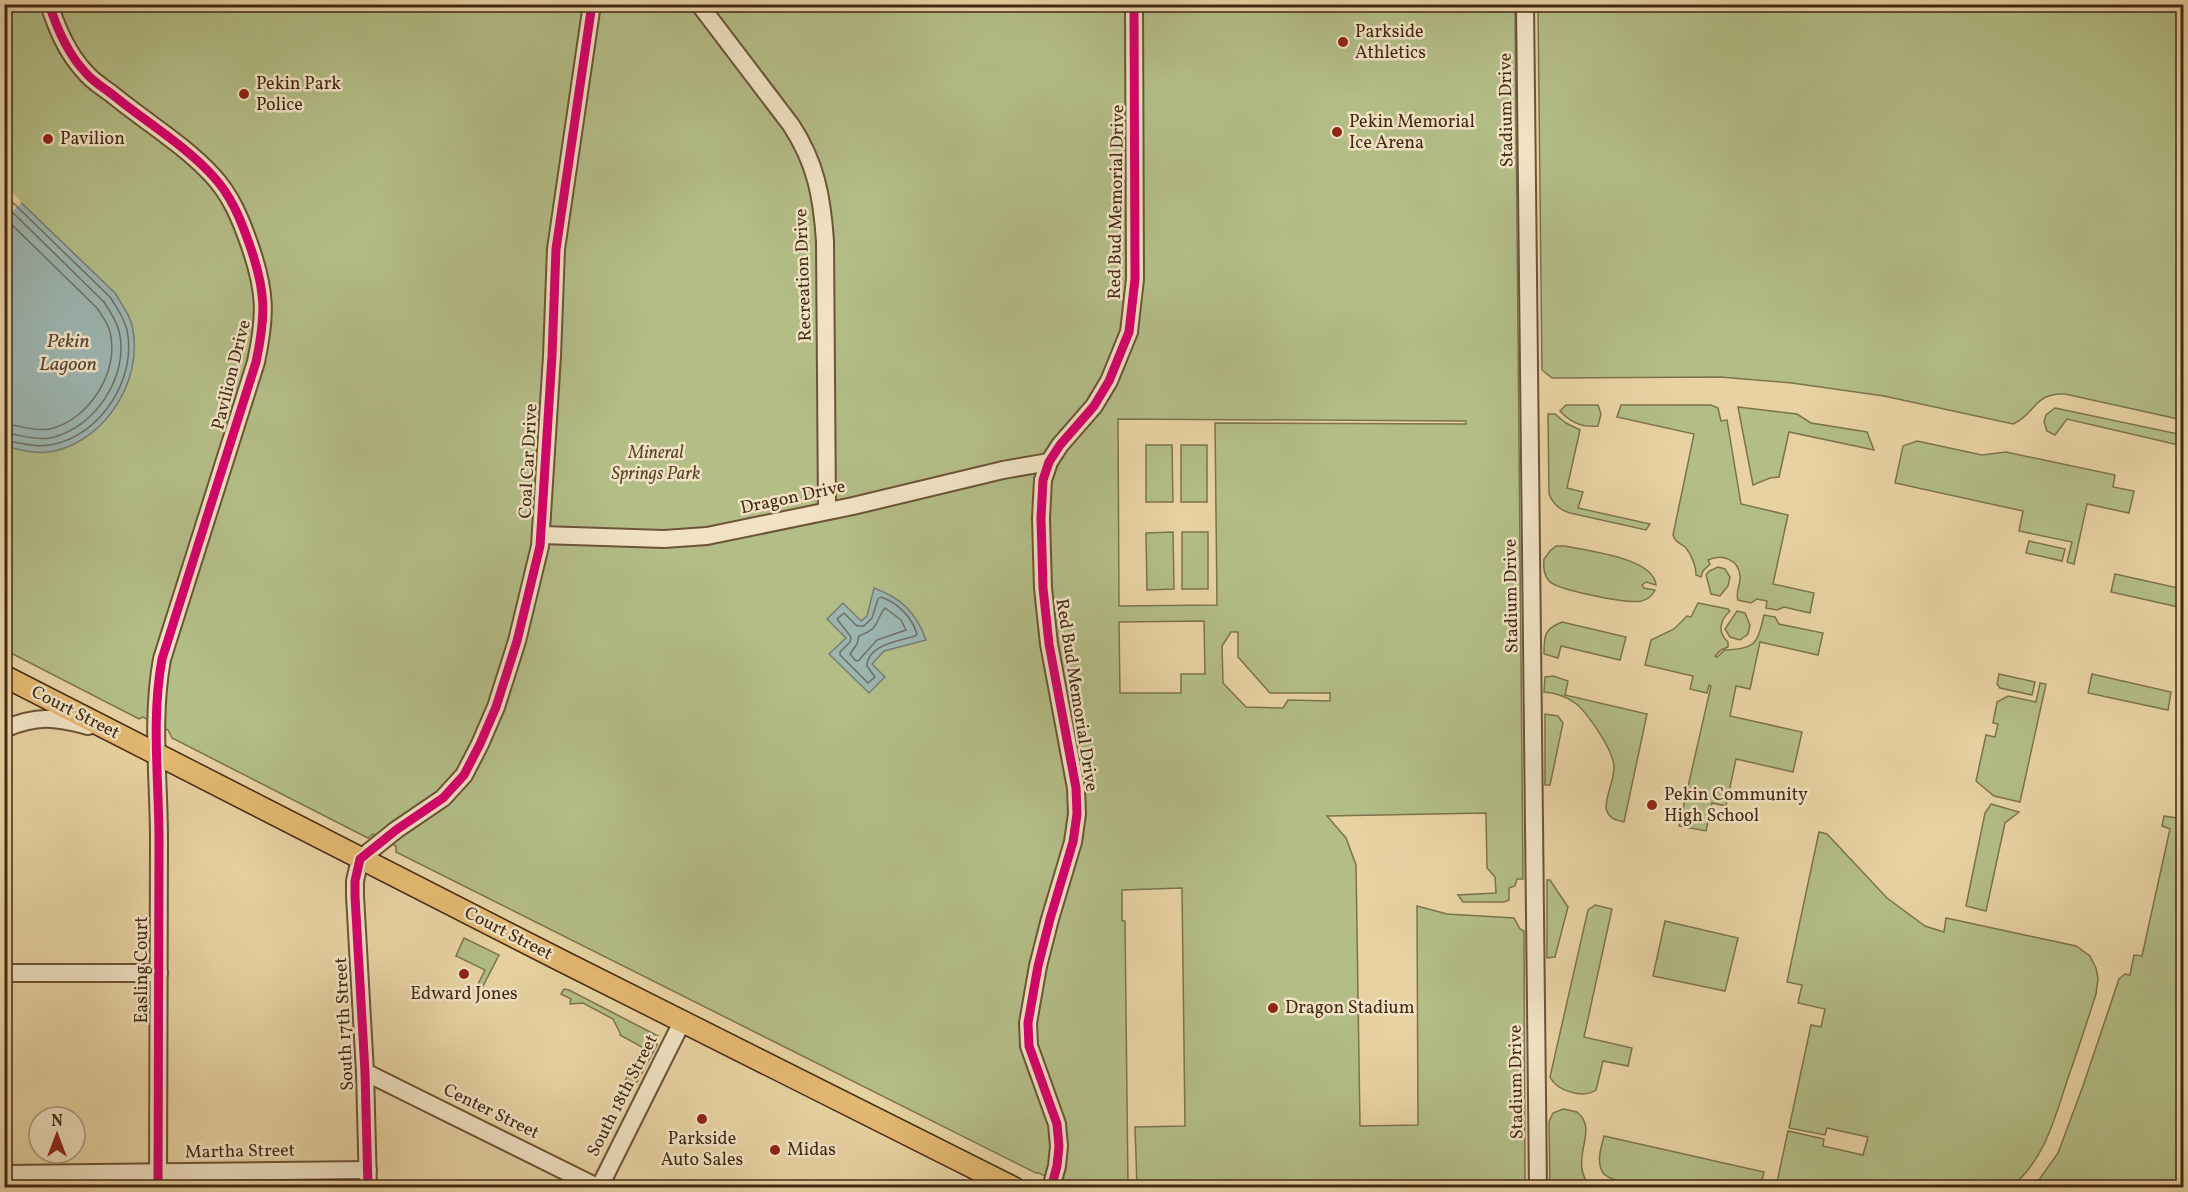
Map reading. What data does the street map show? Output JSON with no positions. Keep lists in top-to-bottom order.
{
  "streets": {
    "main road": ["Court Street"],
    "street": [
      "Stadium Drive",
      "Red Bud Memorial Drive",
      "Recreation Drive",
      "Pavilion Drive",
      "Coal Car Drive",
      "Dragon Drive",
      "Easling Court",
      "South 17th Street",
      "South 18th Street",
      "Center Street",
      "Martha Street"
    ]
  },
  "crossings": [
    ["Red Bud Memorial Drive", "Dragon Drive"],
    ["Recreation Drive", "Dragon Drive"],
    ["Pavilion Drive", "Court Street"],
    ["Pavilion Drive", "Easling Court"],
    ["Coal Car Drive", "Dragon Drive"],
    ["Coal Car Drive", "Court Street"],
    ["Coal Car Drive", "South 17th Street"],
    ["Court Street", "Easling Court"],
    ["Court Street", "South 17th Street"],
    ["Court Street", "South 18th Street"],
    ["Easling Court", "Martha Street"],
    ["South 17th Street", "Center Street"],
    ["South 17th Street", "Martha Street"],
    ["South 18th Street", "Center Street"]
  ],
  "water": ["Pekin Lagoon"],
  "parks": ["Mineral Springs Park"],
  "places": [
    "Parkside Athletics",
    "Pekin Park Police",
    "Pekin Memorial Ice Arena",
    "Pavilion",
    "Pekin Community High School",
    "Edward Jones",
    "Dragon Stadium",
    "Parkside Auto Sales",
    "Midas"
  ],
  "north": "top"
}
